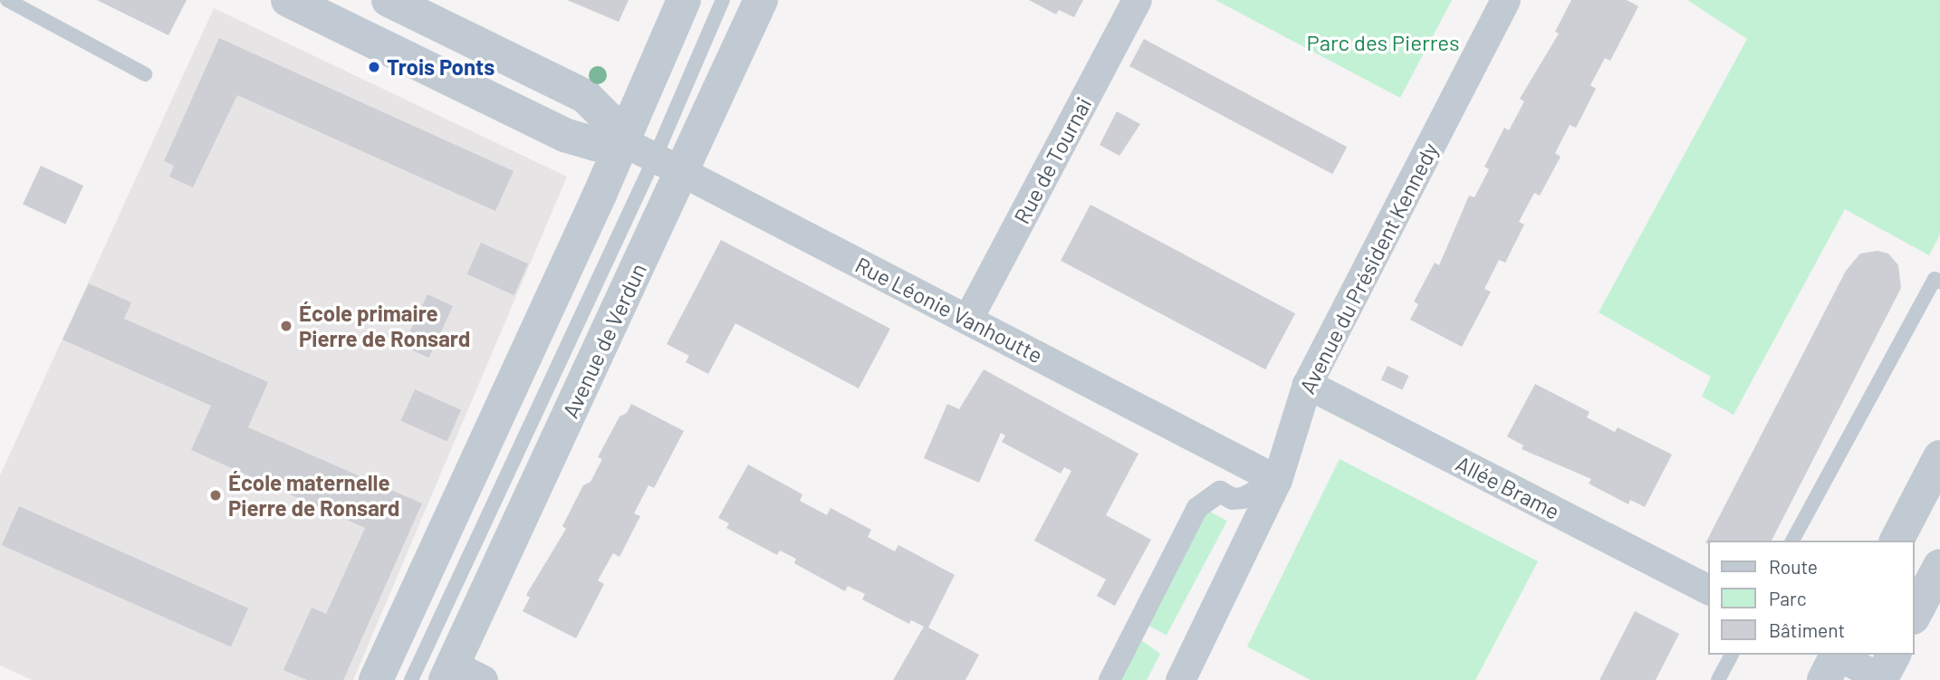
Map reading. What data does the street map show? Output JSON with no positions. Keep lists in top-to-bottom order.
{
  "streets": {
    "street": [
      "Rue de Tournai",
      "Avenue du Président Kennedy",
      "Rue Léonie Vanhoutte",
      "Avenue de Verdun",
      "Allée Brame"
    ]
  },
  "crossings": [
    ["Rue de Tournai", "Rue Léonie Vanhoutte"],
    ["Avenue du Président Kennedy", "Rue Léonie Vanhoutte"],
    ["Avenue du Président Kennedy", "Allée Brame"],
    ["Rue Léonie Vanhoutte", "Avenue de Verdun"]
  ],
  "parks": ["Parc des Pierres"],
  "places": ["Trois Ponts", "École primaire Pierre de Ronsard", "École maternelle Pierre de Ronsard"],
  "legend": ["Route", "Parc", "Bâtiment"]
}
